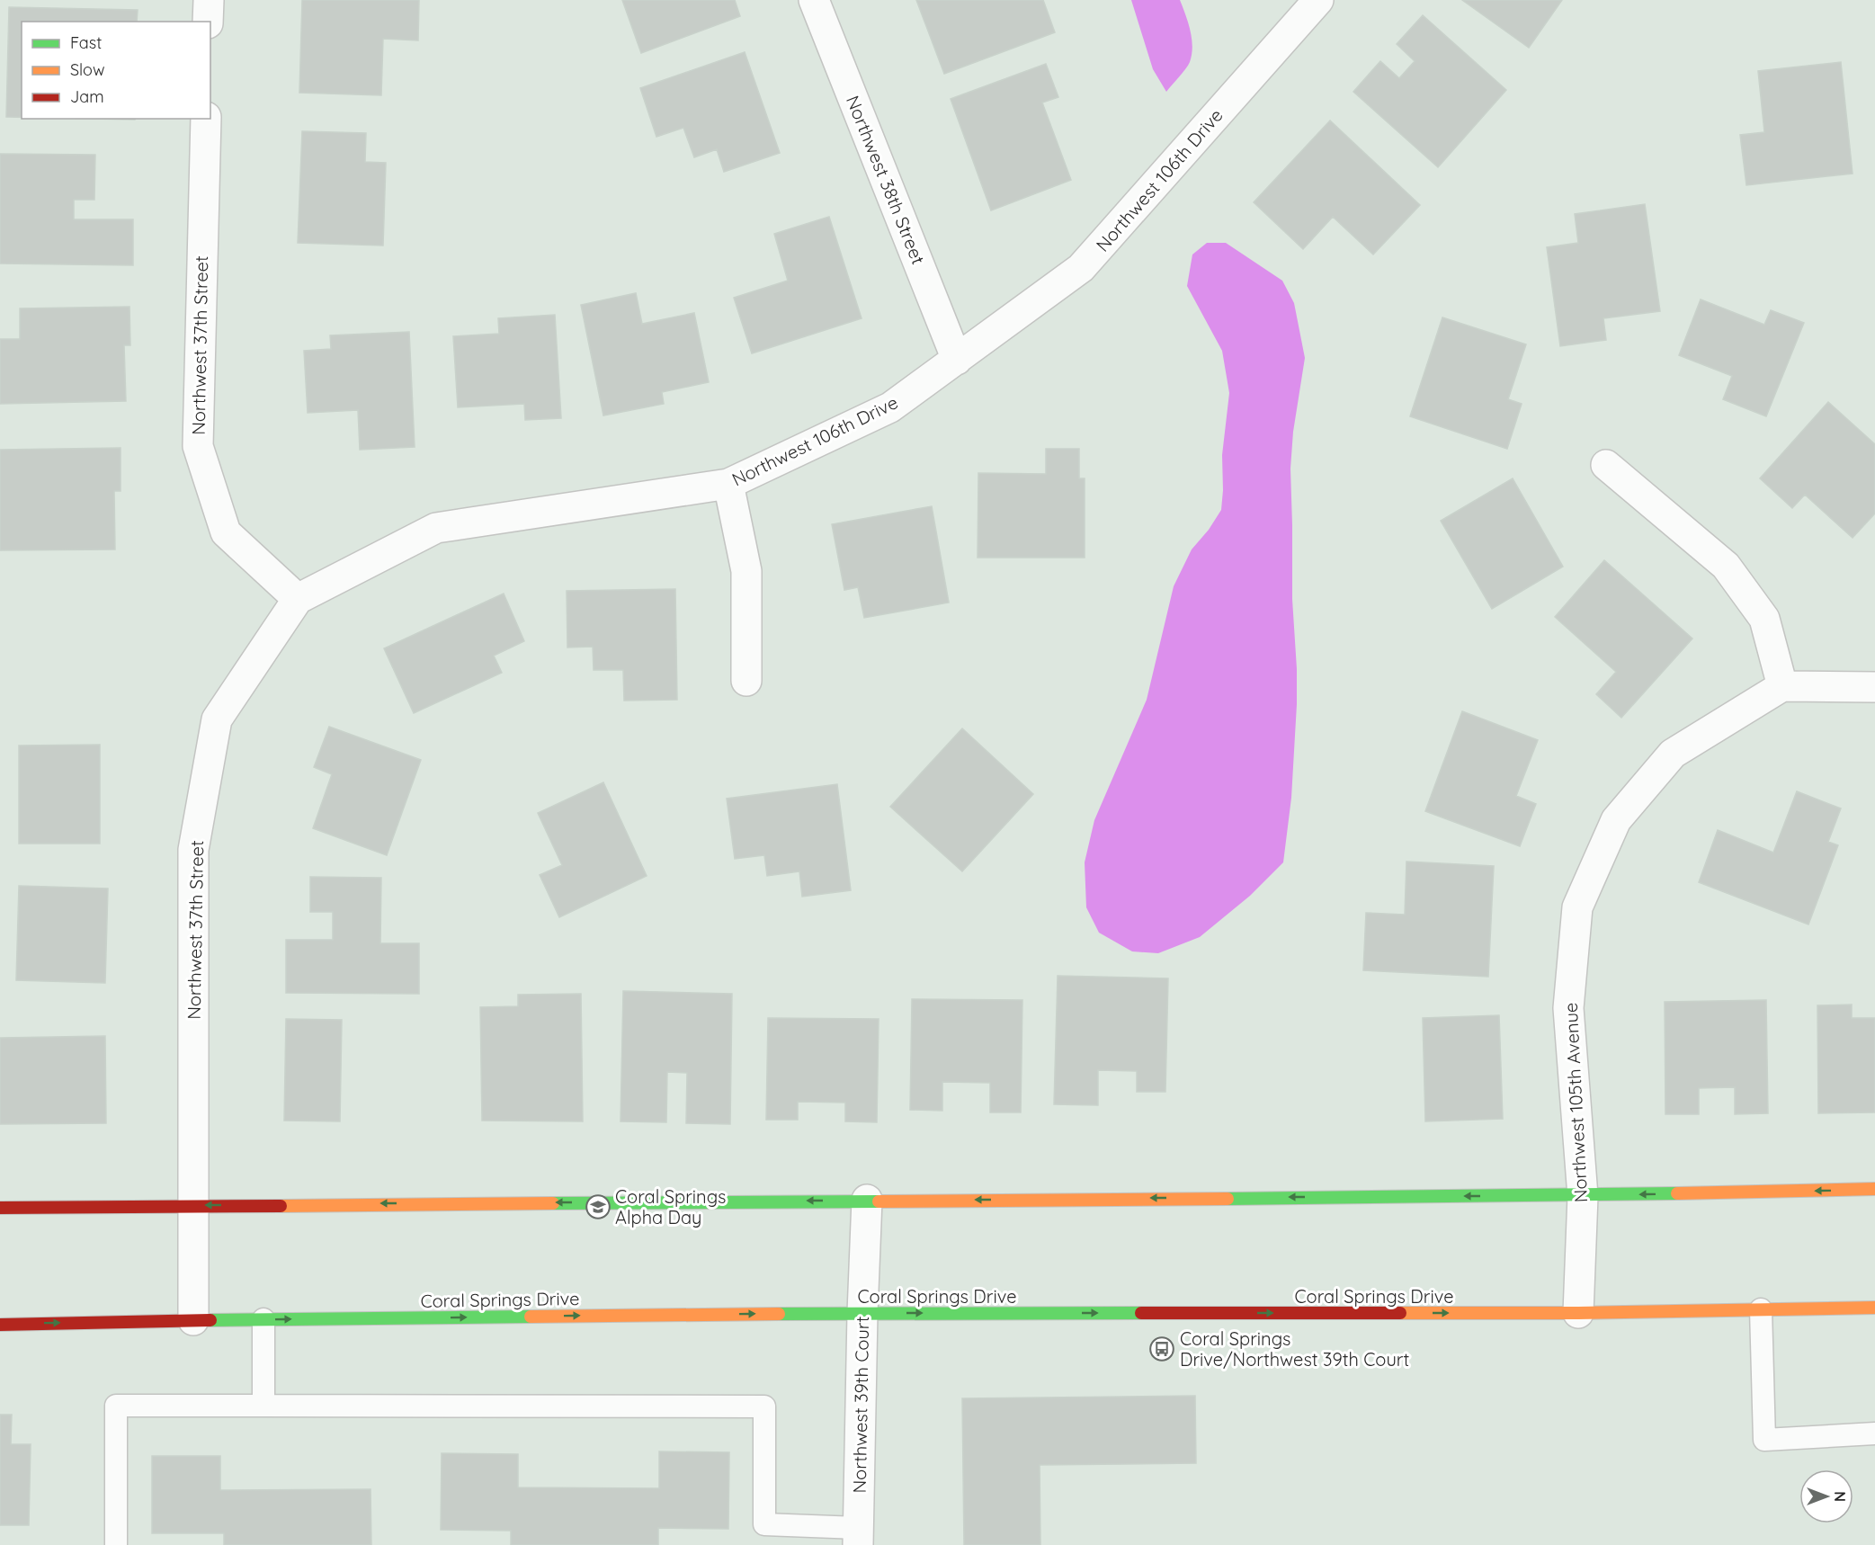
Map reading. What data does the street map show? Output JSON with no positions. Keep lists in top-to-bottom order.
{
  "streets": {
    "main road": ["Coral Springs Drive"],
    "street": [
      "Northwest 38th Street",
      "Northwest 106th Drive",
      "Northwest 37th Street",
      "Northwest 105th Avenue",
      "Northwest 39th Court"
    ]
  },
  "crossings": [
    ["Northwest 38th Street", "Northwest 106th Drive"],
    ["Northwest 106th Drive", "Northwest 37th Street"],
    ["Northwest 37th Street", "Coral Springs Drive"],
    ["Northwest 105th Avenue", "Coral Springs Drive"],
    ["Coral Springs Drive", "Northwest 39th Court"]
  ],
  "one_way": ["Coral Springs Drive"],
  "places": {
    "school or university": ["Coral Springs Alpha Day"],
    "bus stop": ["Coral Springs Drive/Northwest 39th Court"]
  },
  "legend": ["Fast", "Slow", "Jam"],
  "north": "right"
}
